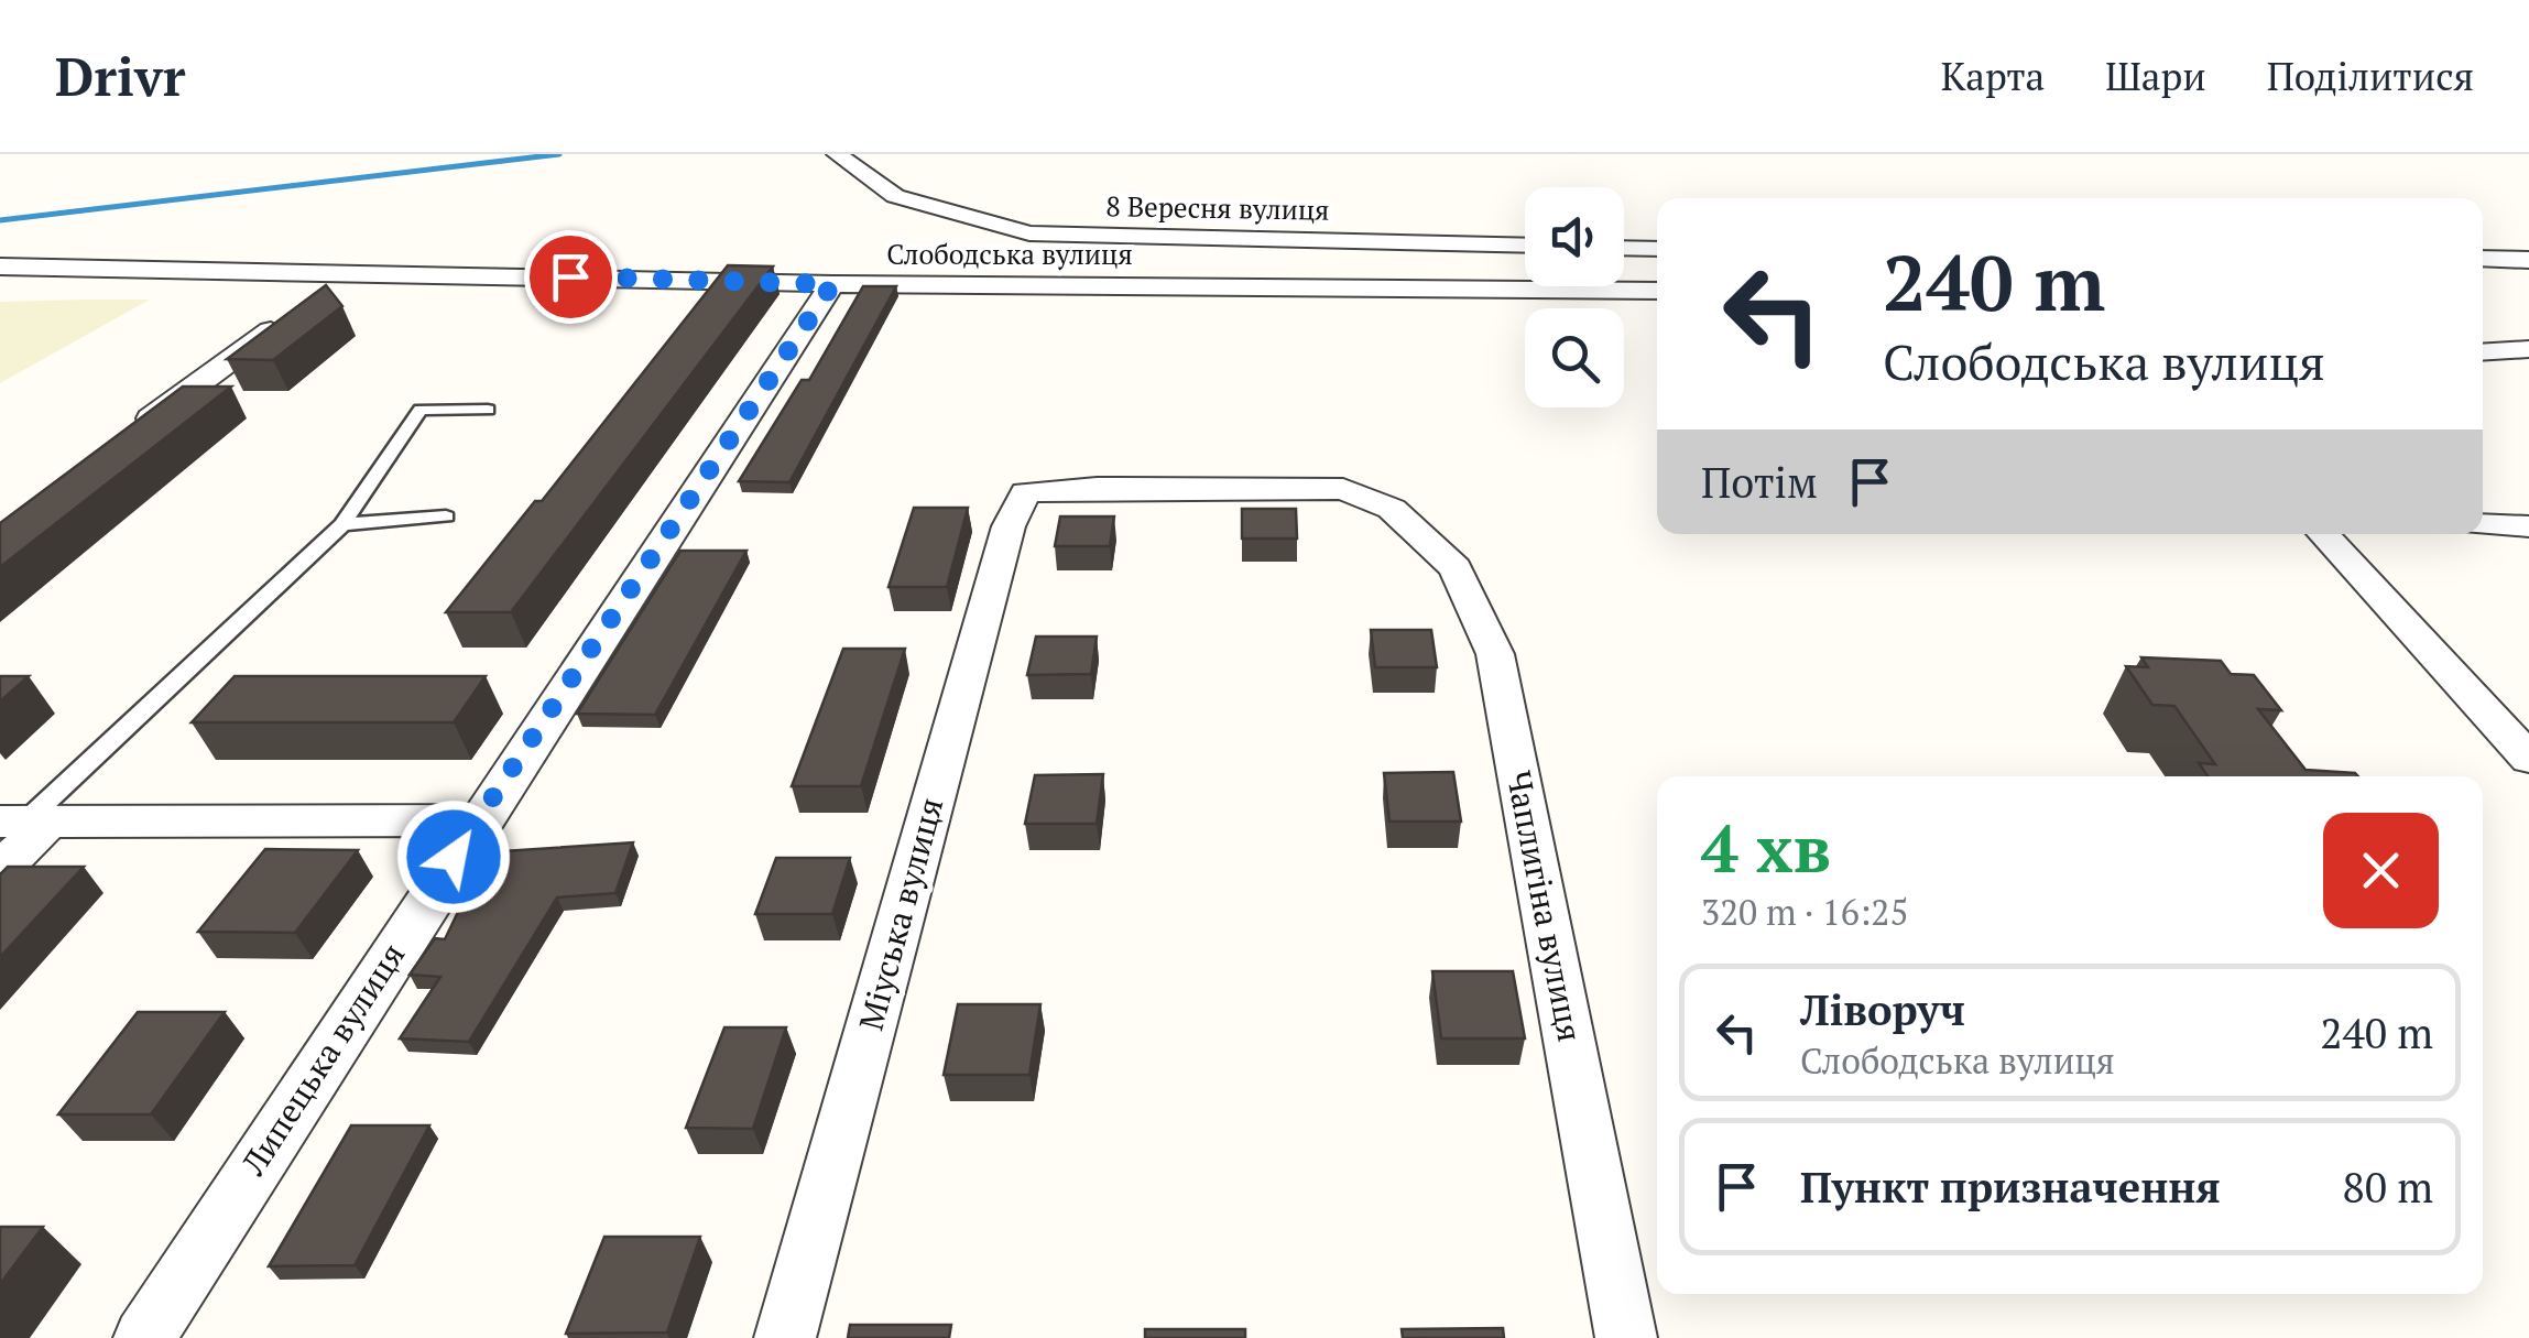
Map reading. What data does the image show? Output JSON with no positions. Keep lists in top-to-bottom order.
{
  "streets": {
    "street": [
      "8 Вересня вулиця",
      "Слободська вулиця",
      "Чаплигіна вулиця",
      "Міуська вулиця",
      "Липецька вулиця"
    ]
  },
  "crossings": [
    ["Слободська вулиця", "Липецька вулиця"],
    ["Чаплигіна вулиця", "Міуська вулиця"]
  ],
  "page": {
    "header": "Drivr",
    "nav": ["Карта", "Шари", "Поділитися"],
    "turn": ["240 m", "Слободська вулиця"],
    "then": "Потім",
    "heading": ["4 хв", "320 m · 16:25"],
    "list": [
      {
        "name": "Ліворуч",
        "note": "Слободська вулиця",
        "value": "240 m"
      },
      {
        "name": "Пункт призначення",
        "value": "80 m"
      }
    ]
  }
}
